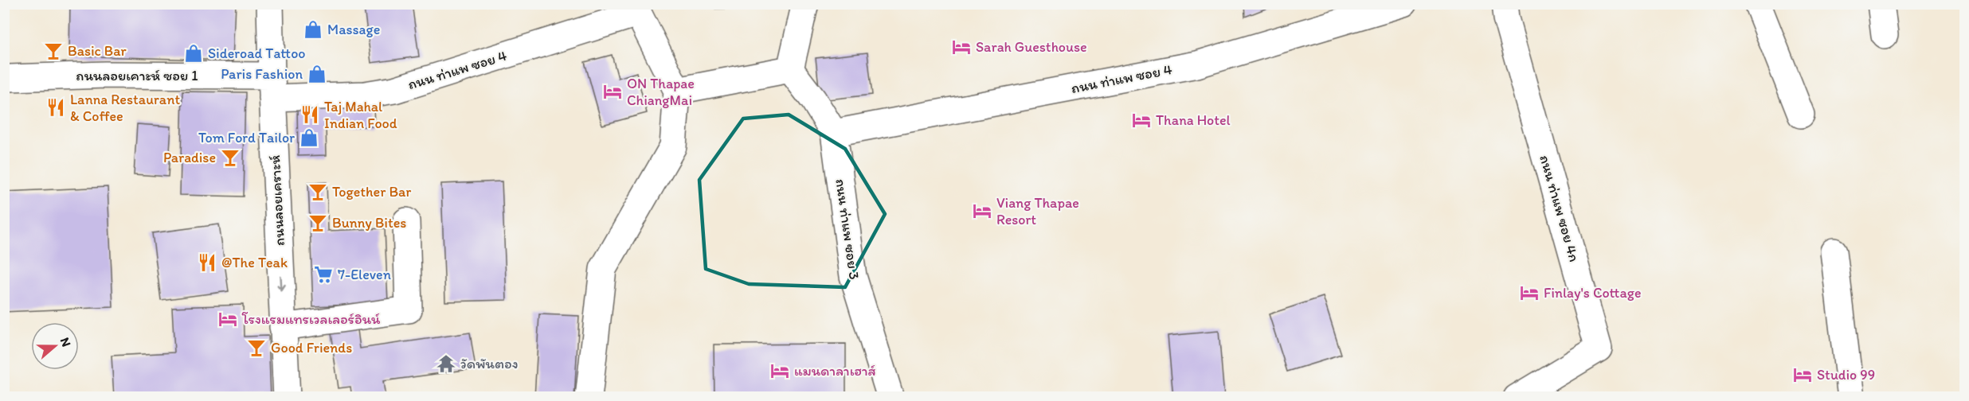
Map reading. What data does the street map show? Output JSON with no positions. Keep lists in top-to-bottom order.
{
  "streets": {
    "street": [
      "ถนน ท่าแพ ซอย 4",
      "ถนนลอยเคาะห์ ซอย 1",
      "ถนนลอยเคราะห์",
      "ถนน ท่าแพ ซอย 4ก",
      "ถนน ท่าแพ ซอย 3"
    ]
  },
  "crossings": [
    ["ถนน ท่าแพ ซอย 4", "ถนนลอยเคาะห์ ซอย 1"],
    ["ถนน ท่าแพ ซอย 4", "ถนนลอยเคราะห์"],
    ["ถนน ท่าแพ ซอย 4", "ถนน ท่าแพ ซอย 3"],
    ["ถนนลอยเคาะห์ ซอย 1", "ถนนลอยเคราะห์"]
  ],
  "one_way": ["ถนนลอยเคราะห์"],
  "places": {
    "shop": [
      "Massage",
      "Sideroad Tattoo",
      "Paris Fashion",
      "Tom Ford Tailor"
    ],
    "hotel": [
      "Sarah Guesthouse",
      "ON Thapae ChiangMai",
      "Thana Hotel",
      "Viang Thapae Resort",
      "Finlay's Cottage",
      "โรงแรมแทรเวลเลอร์อินน์",
      "แมนดาลาเฮาส์",
      "Studio 99"
    ],
    "bar": [
      "Basic Bar",
      "Paradise",
      "Together Bar",
      "Bunny Bites",
      "Good Friends"
    ],
    "restaurant": ["Lanna Restaurant & Coffee", "Taj Mahal Indian Food", "@The Teak"],
    "supermarket": ["7-Eleven"],
    "temple": ["วัดพันตอง"]
  },
  "north": "right"
}
